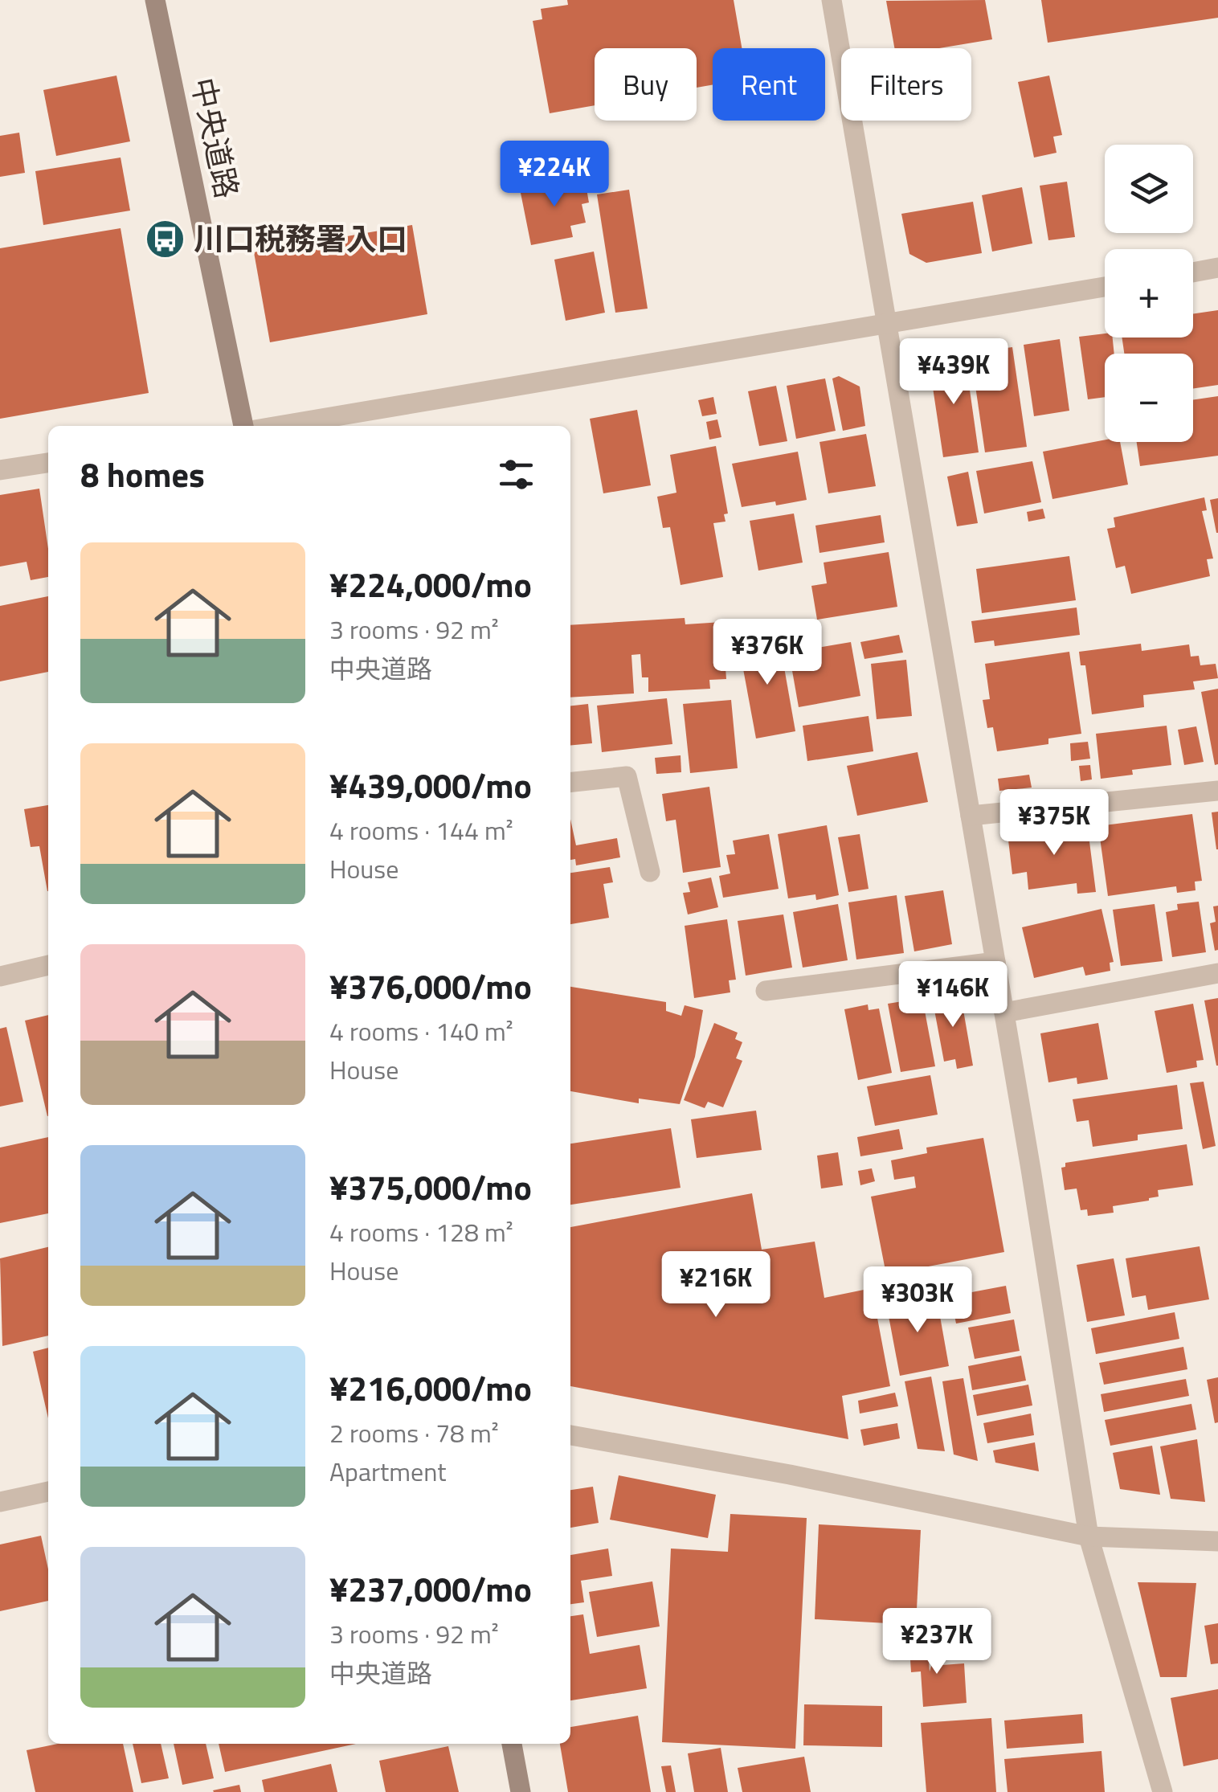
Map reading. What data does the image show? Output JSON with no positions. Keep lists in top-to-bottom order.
{
  "streets": {
    "main road": ["中央道路"]
  },
  "places": {
    "bus stop": ["川口税務署入口"]
  },
  "page": {
    "chip": ["Buy", "Rent", "Filters"],
    "price": [
      "¥224K",
      "¥439K",
      "¥376K",
      "¥375K",
      "¥146K",
      "¥216K",
      "¥303K",
      "¥237K"
    ],
    "map_buttons": ["+", "−"],
    "heading": "8 homes",
    "list": [
      {
        "name": "¥224,000/mo",
        "note": "3 rooms · 92 m² · 中央道路"
      },
      {
        "name": "¥439,000/mo",
        "note": "4 rooms · 144 m² · House"
      },
      {
        "name": "¥376,000/mo",
        "note": "4 rooms · 140 m² · House"
      },
      {
        "name": "¥375,000/mo",
        "note": "4 rooms · 128 m² · House"
      },
      {
        "name": "¥216,000/mo",
        "note": "2 rooms · 78 m² · Apartment"
      },
      {
        "name": "¥237,000/mo",
        "note": "3 rooms · 92 m² · 中央道路"
      }
    ]
  }
}
